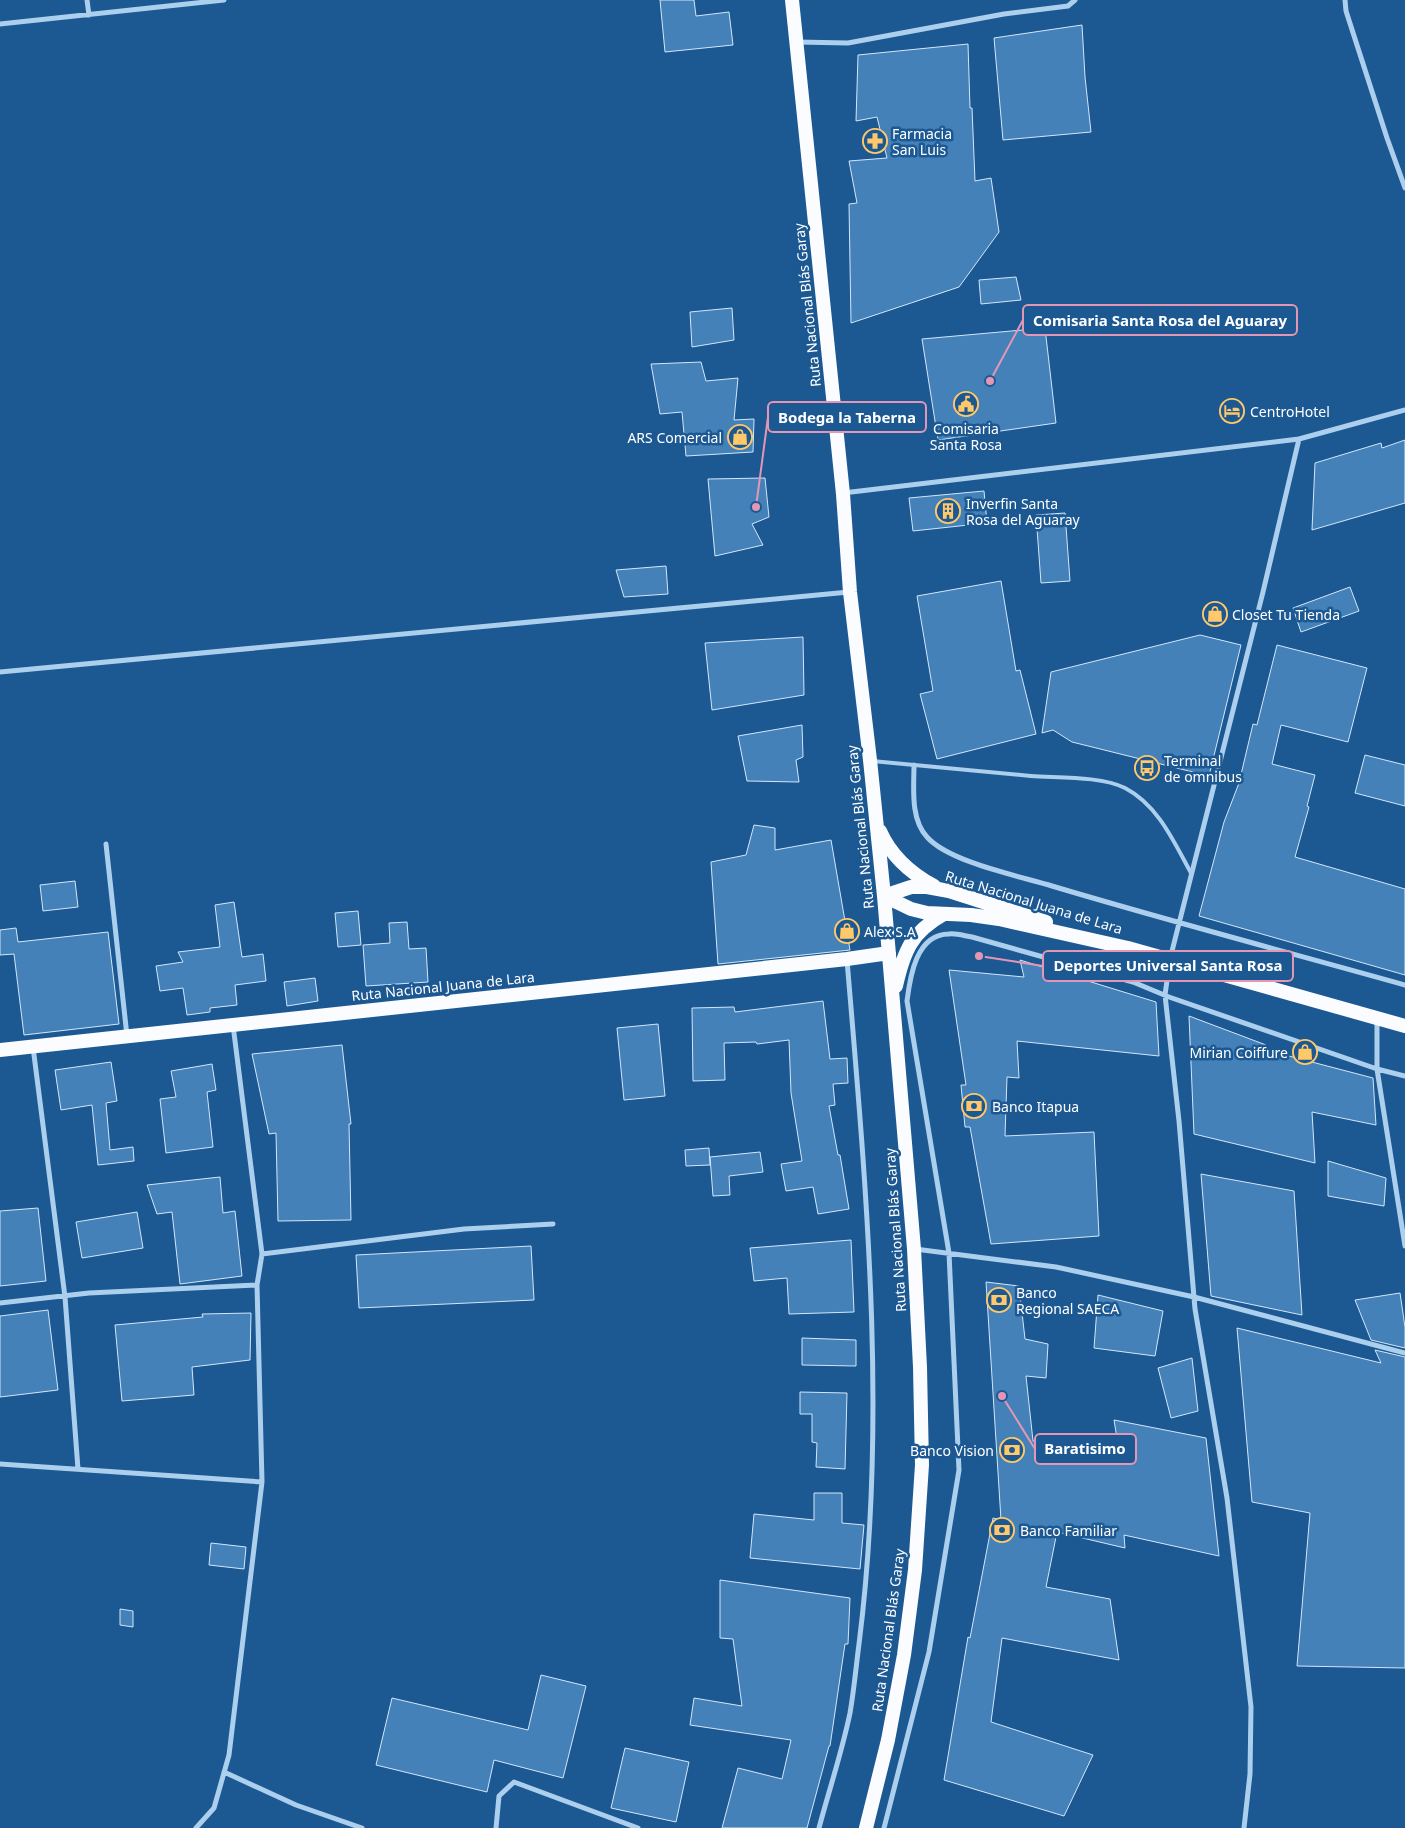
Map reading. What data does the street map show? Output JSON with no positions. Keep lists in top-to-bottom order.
{
  "streets": {
    "highway": ["Ruta Nacional Blás Garay", "Ruta Nacional Juana de Lara"]
  },
  "crossings": [
    ["Ruta Nacional Blás Garay", "Ruta Nacional Juana de Lara"]
  ],
  "places": {
    "pharmacy": ["Farmacia San Luis"],
    "other": [
      "Comisaria Santa Rosa del Aguaray",
      "Bodega la Taberna",
      "Deportes Universal Santa Rosa",
      "Baratisimo"
    ],
    "public building": ["Comisaria Santa Rosa"],
    "hotel": ["CentroHotel"],
    "shop": [
      "ARS Comercial",
      "Closet Tu Tienda",
      "Alex S.A",
      "Mirian Coiffure"
    ],
    "building": ["Inverfin Santa Rosa del Aguaray"],
    "bus stop": ["Terminal de omnibus"],
    "bank": [
      "Banco Itapua",
      "Banco Regional SAECA",
      "Banco Vision",
      "Banco Familiar"
    ]
  }
}
